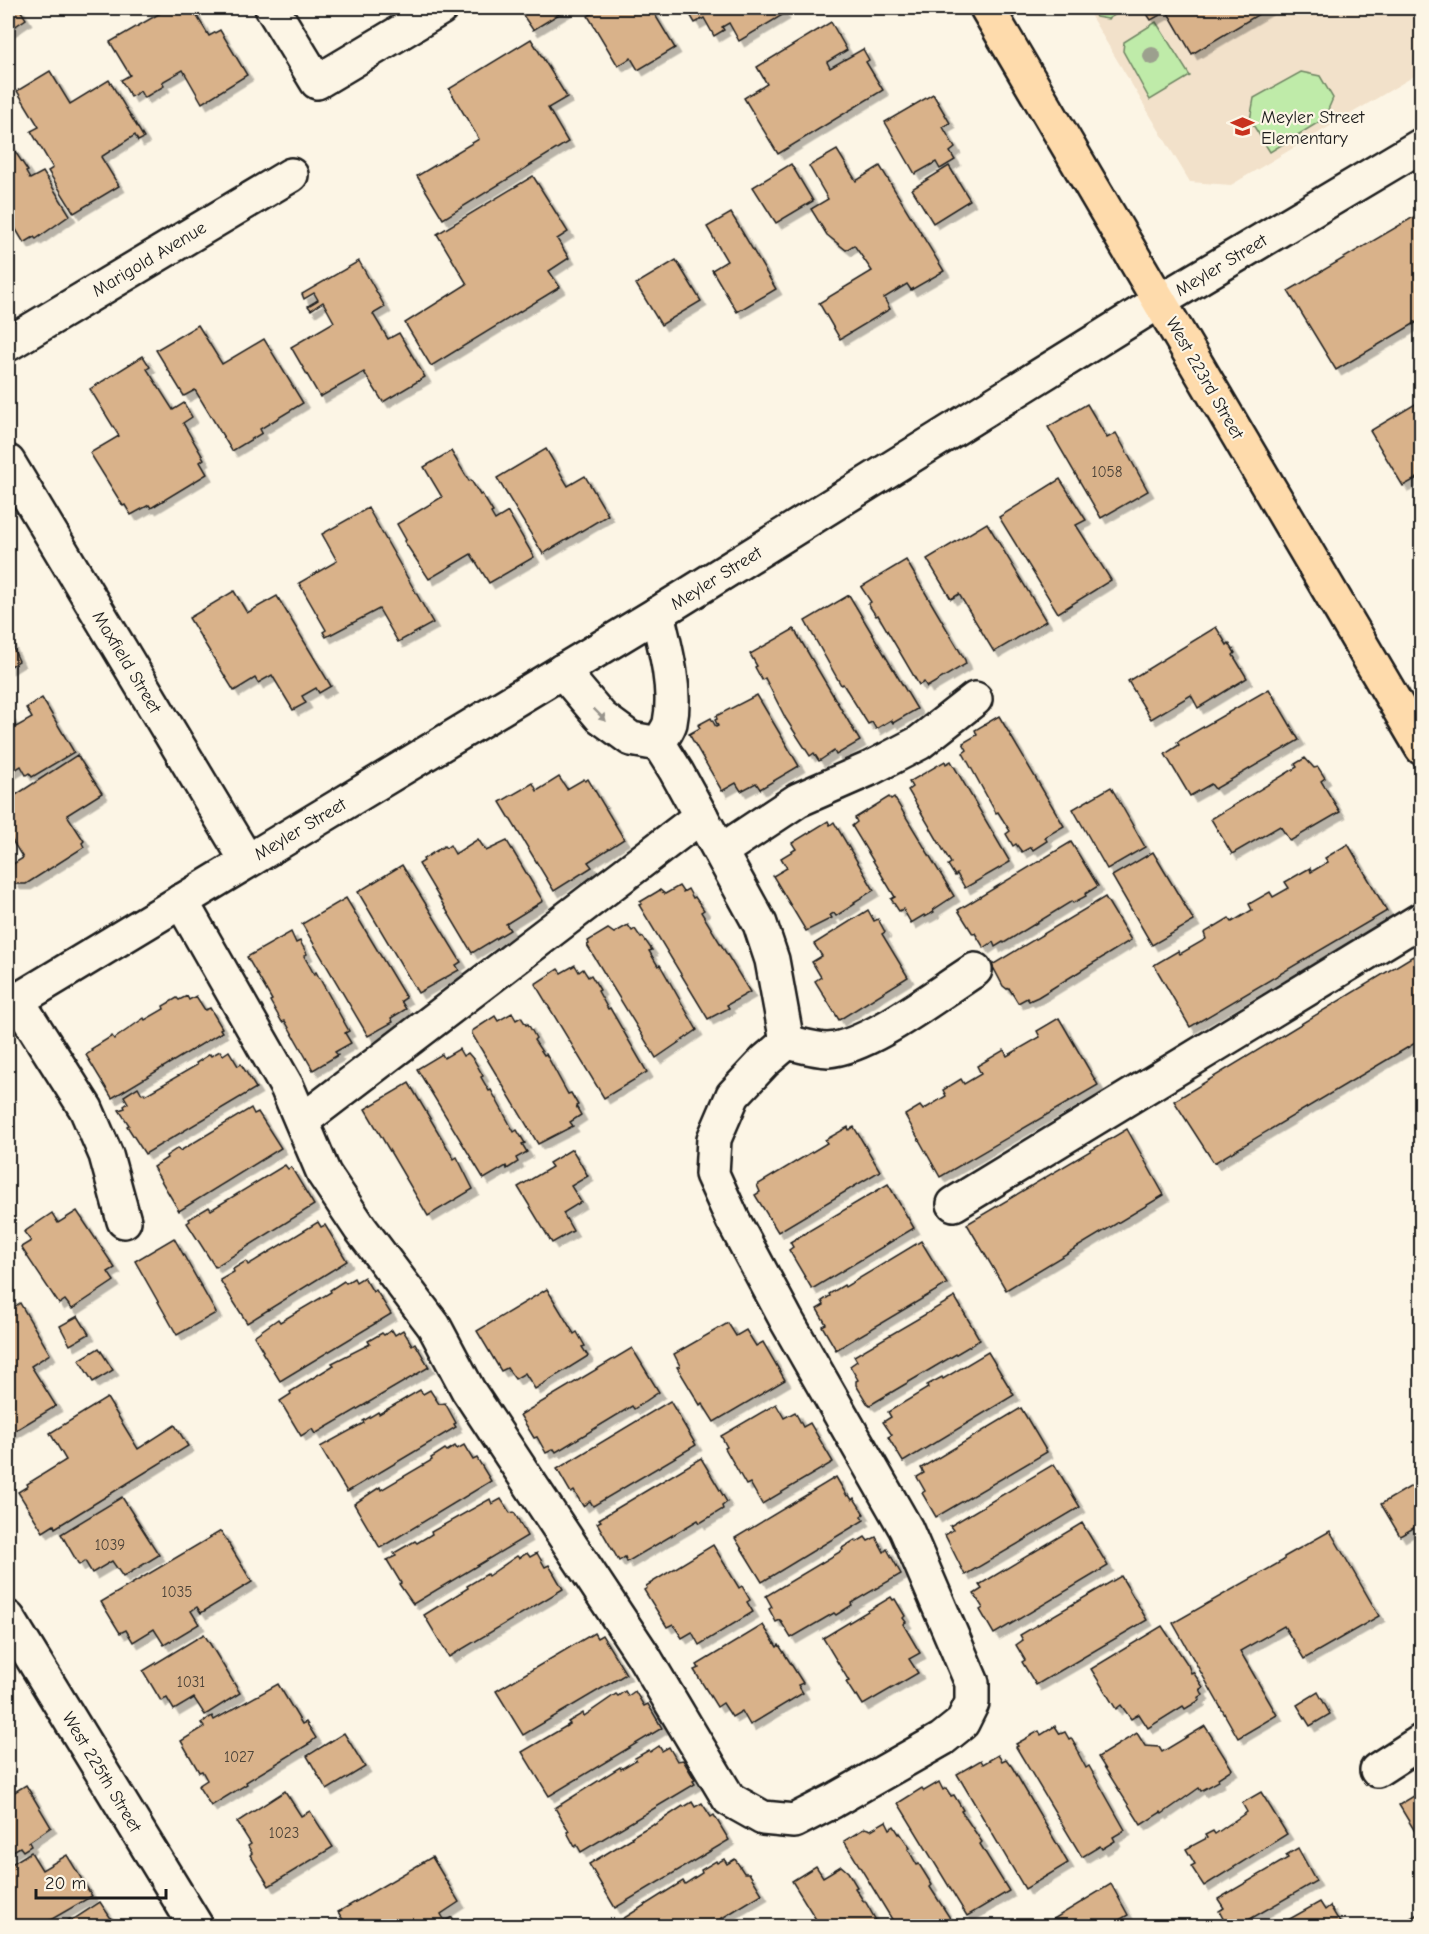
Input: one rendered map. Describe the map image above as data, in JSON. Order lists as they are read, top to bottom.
{
  "streets": {
    "main road": ["West 223rd Street"],
    "street": [
      "Marigold Avenue",
      "Meyler Street",
      "Maxfield Street",
      "West 225th Street"
    ]
  },
  "crossings": [
    ["Meyler Street", "West 223rd Street"],
    ["Meyler Street", "Maxfield Street"]
  ],
  "places": {
    "school or university": ["Meyler Street Elementary"]
  },
  "house_numbers": [
    "1058",
    "1039",
    "1035",
    "1031",
    "1027",
    "1023"
  ],
  "scale_bar": "20 m"
}
